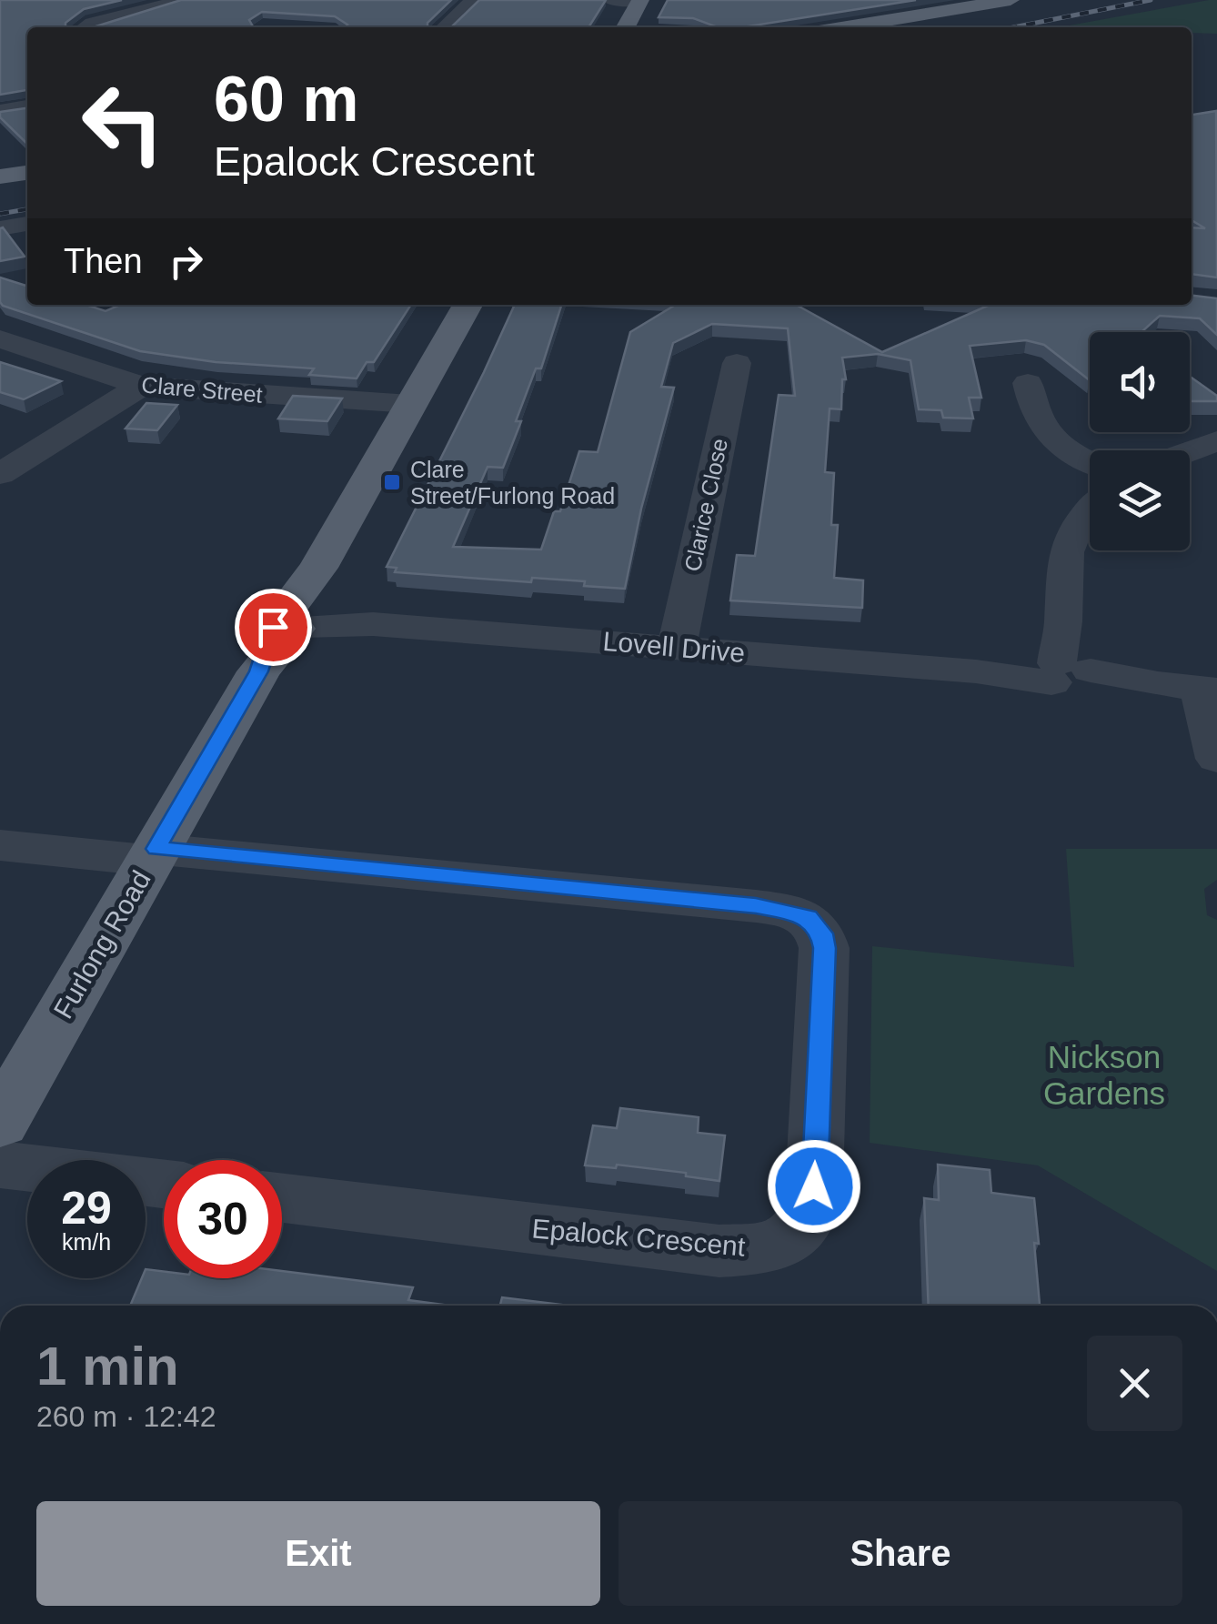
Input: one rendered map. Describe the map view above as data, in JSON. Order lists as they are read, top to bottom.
{
  "streets": {
    "main road": ["Furlong Road"],
    "street": [
      "Clare Street",
      "Clarice Close",
      "Lovell Drive",
      "Epalock Crescent"
    ]
  },
  "crossings": [
    ["Clare Street", "Furlong Road"],
    ["Clarice Close", "Lovell Drive"],
    ["Lovell Drive", "Furlong Road"],
    ["Furlong Road", "Epalock Crescent"]
  ],
  "parks": ["Nickson Gardens"],
  "places": {
    "transit": ["Clare Street/Furlong Road"]
  },
  "page": {
    "turn": ["60 m", "Epalock Crescent"],
    "then": "Then",
    "speed": "29 km/h",
    "limit": "30",
    "heading": ["1 min", "260 m · 12:42"],
    "buttons": ["Exit", "Share"]
  }
}
